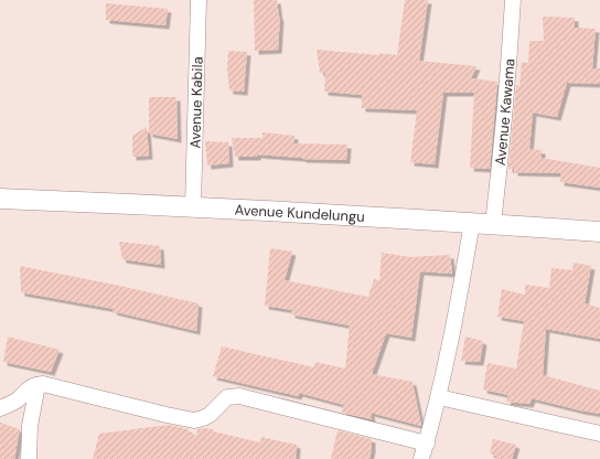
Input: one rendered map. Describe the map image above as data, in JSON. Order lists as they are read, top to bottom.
{
  "streets": {
    "street": ["Avenue Kabila", "Avenue Kawama", "Avenue Kundelungu"]
  },
  "crossings": [
    ["Avenue Kabila", "Avenue Kundelungu"],
    ["Avenue Kawama", "Avenue Kundelungu"]
  ]
}
